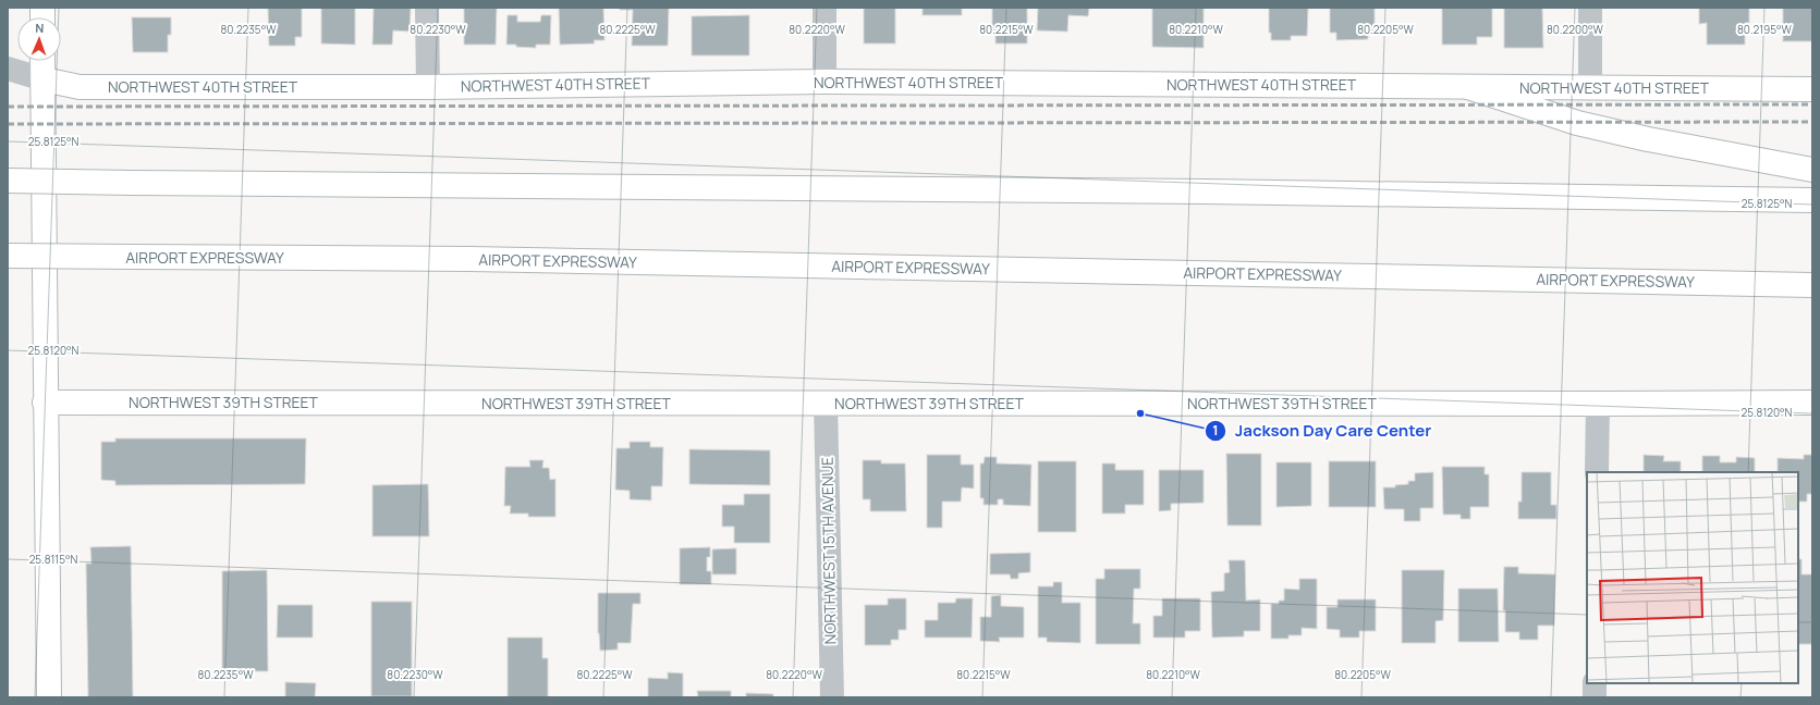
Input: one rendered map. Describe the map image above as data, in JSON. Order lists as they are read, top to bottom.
{
  "streets": {
    "main road": ["NORTHWEST 40TH STREET", "AIRPORT EXPRESSWAY", "NORTHWEST 39TH STREET"],
    "street": ["NORTHWEST 15TH AVENUE"]
  },
  "crossings": [
    ["NORTHWEST 39TH STREET", "NORTHWEST 15TH AVENUE"]
  ],
  "places": ["Jackson Day Care Center"],
  "north": "top",
  "coordinates": [
    "80.2235°W",
    "80.2230°W",
    "80.2225°W",
    "80.2220°W",
    "80.2215°W",
    "80.2210°W",
    "80.2205°W",
    "80.2200°W",
    "80.2195°W",
    "25.8125°N",
    "25.8120°N",
    "25.8115°N"
  ]
}
